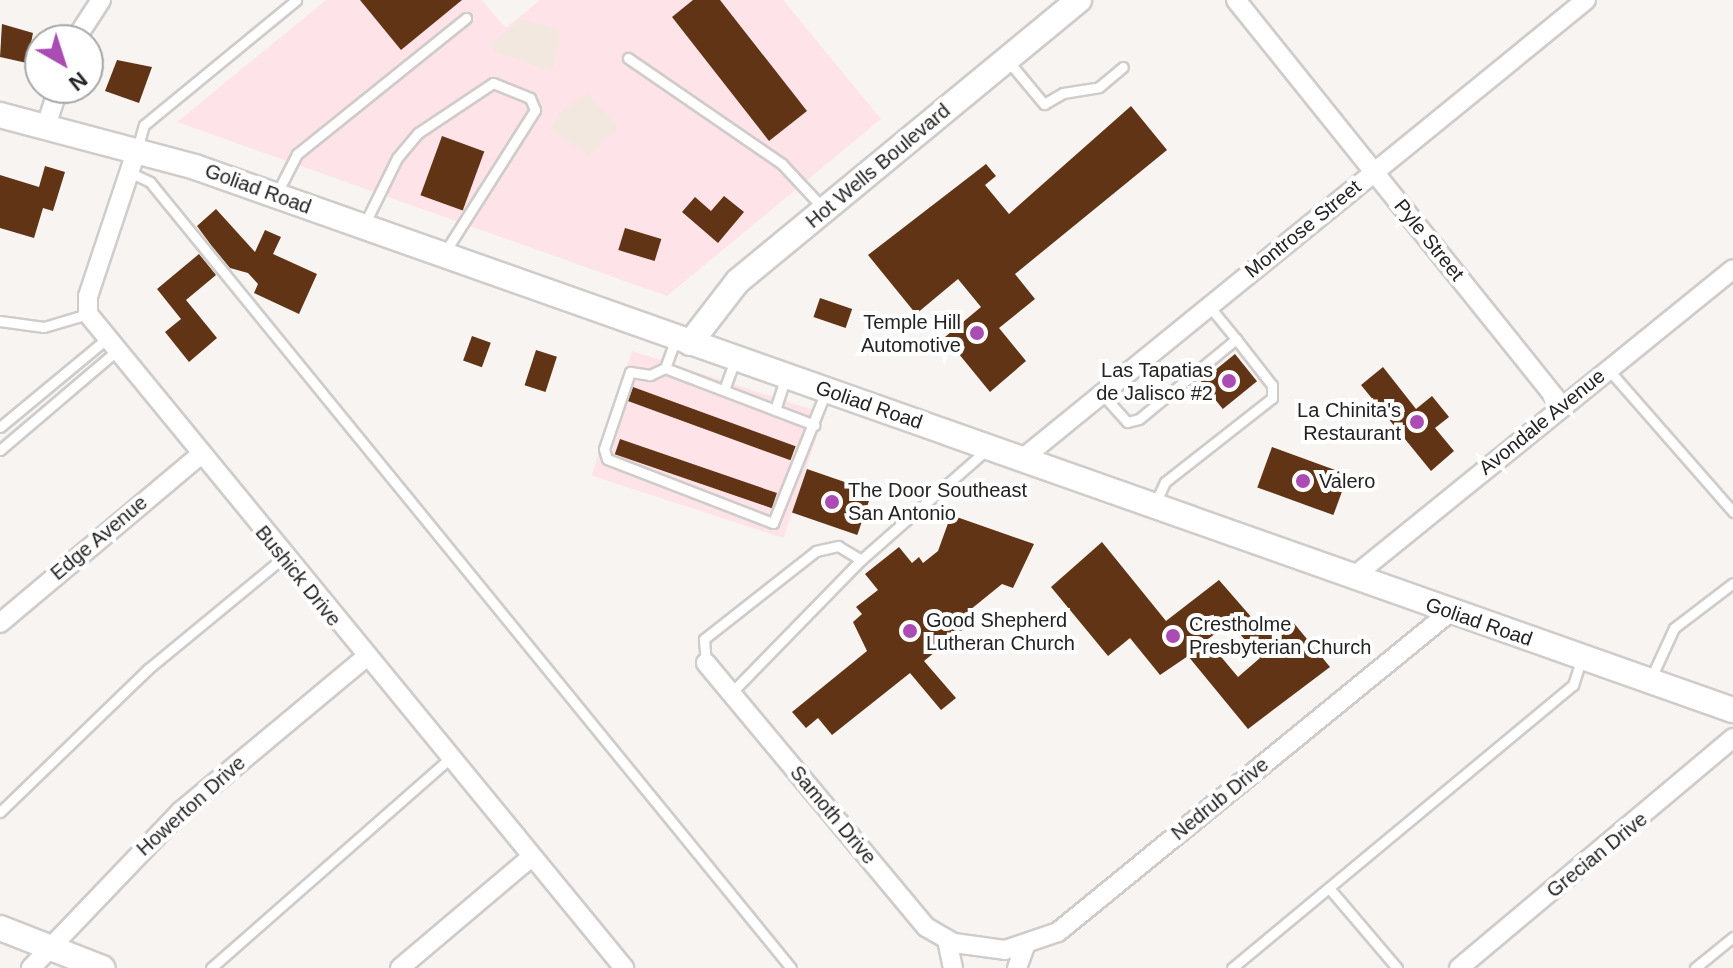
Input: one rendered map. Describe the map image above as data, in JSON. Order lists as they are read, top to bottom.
{
  "streets": {
    "main road": ["Hot Wells Boulevard", "Goliad Road"],
    "street": [
      "Montrose Street",
      "Pyle Street",
      "Avondale Avenue",
      "Edge Avenue",
      "Bushick Drive",
      "Nedrub Drive",
      "Howerton Drive",
      "Samoth Drive",
      "Grecian Drive"
    ]
  },
  "crossings": [
    ["Hot Wells Boulevard", "Goliad Road"],
    ["Goliad Road", "Montrose Street"],
    ["Goliad Road", "Avondale Avenue"],
    ["Goliad Road", "Nedrub Drive"],
    ["Montrose Street", "Pyle Street"],
    ["Pyle Street", "Avondale Avenue"],
    ["Edge Avenue", "Bushick Drive"],
    ["Bushick Drive", "Howerton Drive"],
    ["Nedrub Drive", "Samoth Drive"]
  ],
  "places": [
    "Temple Hill Automotive",
    "Las Tapatias de Jalisco #2",
    "La Chinita's Restaurant",
    "Valero",
    "The Door Southeast San Antonio",
    "Good Shepherd Lutheran Church",
    "Crestholme Presbyterian Church"
  ],
  "north": "bottom right"
}
